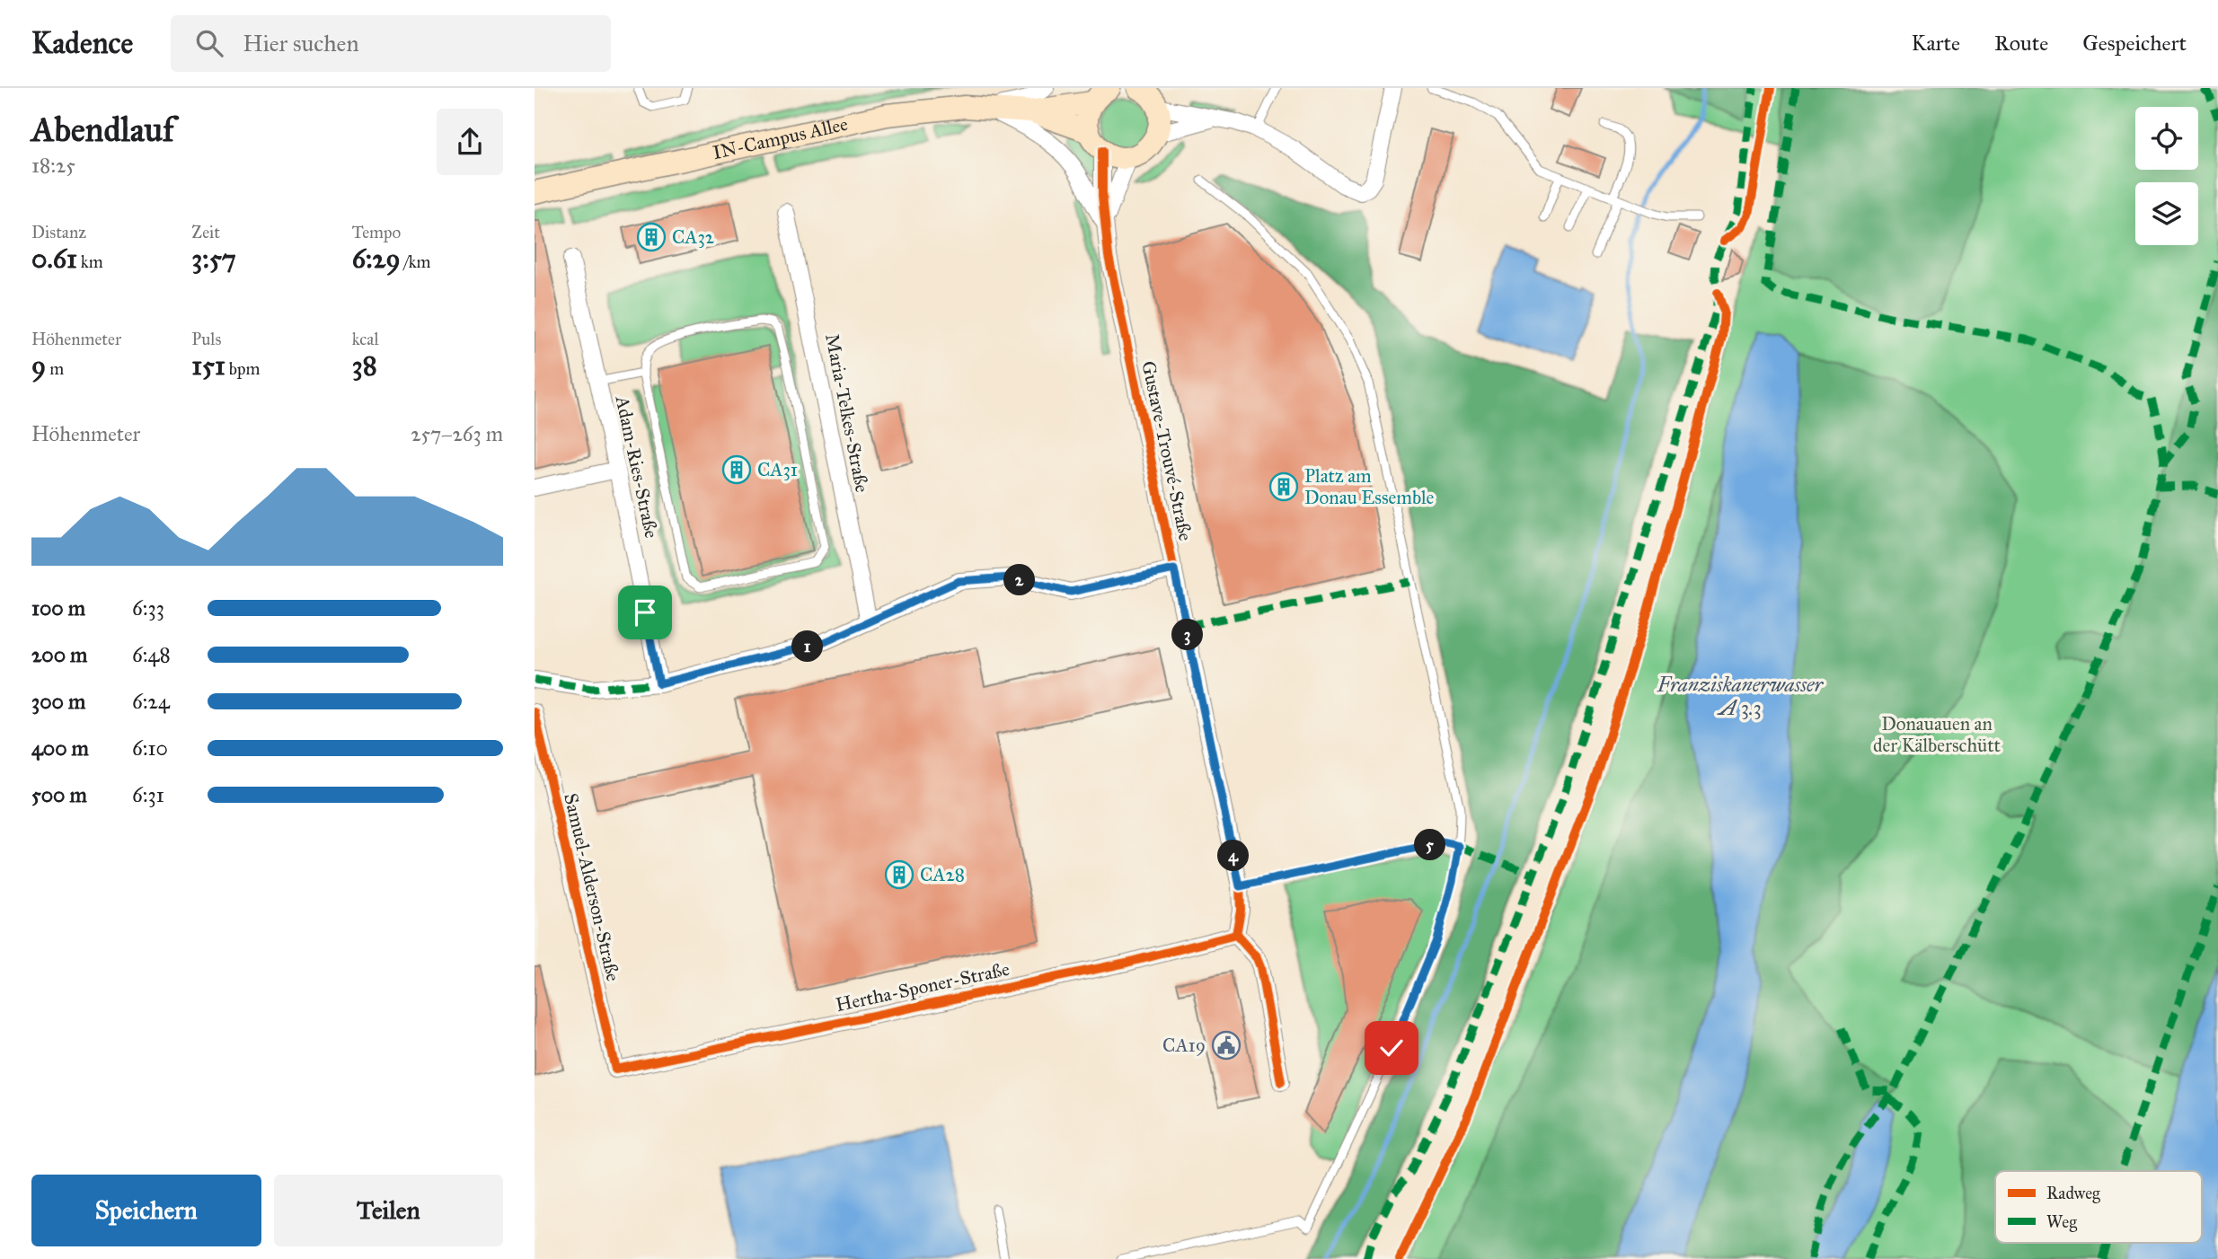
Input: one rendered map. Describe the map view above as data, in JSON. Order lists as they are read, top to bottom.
{
  "streets": {
    "street": [
      "IN-Campus Allee",
      "Maria-Telkes-Straße",
      "Gustave-Trouvé-Straße",
      "Adam-Ries-Straße",
      "Samuel-Alderson-Straße",
      "Hertha-Sponer-Straße"
    ]
  },
  "crossings": [
    ["IN-Campus Allee", "Gustave-Trouvé-Straße"],
    ["Gustave-Trouvé-Straße", "Hertha-Sponer-Straße"],
    ["Samuel-Alderson-Straße", "Hertha-Sponer-Straße"]
  ],
  "water": ["Franziskanerwasser A 3.3"],
  "parks": ["Donauauen an der Kälberschütt"],
  "places": {
    "building": [
      "CA32",
      "CA31",
      "Platz am Donau Essemble",
      "CA28"
    ],
    "public building": ["CA19"]
  },
  "legend": ["Radweg", "Weg"],
  "page": {
    "header": "Kadence",
    "search": "Hier suchen",
    "nav": ["Karte", "Route", "Gespeichert"],
    "heading": ["Abendlauf", "18:25"],
    "stats": [
      ["Distanz", "0.61 km"],
      ["Zeit", "3:57"],
      ["Tempo", "6:29 /km"],
      ["Höhenmeter", "9 m"],
      ["Puls", "151 bpm"],
      ["kcal", "38"]
    ],
    "chart": ["Höhenmeter", "257–263 m"],
    "pins": [
      "2",
      "3",
      "1",
      "5",
      "4"
    ],
    "list": [
      {
        "name": "100 m",
        "note": "6:33"
      },
      {
        "name": "200 m",
        "note": "6:48"
      },
      {
        "name": "300 m",
        "note": "6:24"
      },
      {
        "name": "400 m",
        "note": "6:10"
      },
      {
        "name": "500 m",
        "note": "6:31"
      }
    ],
    "buttons": ["Speichern", "Teilen"]
  }
}
